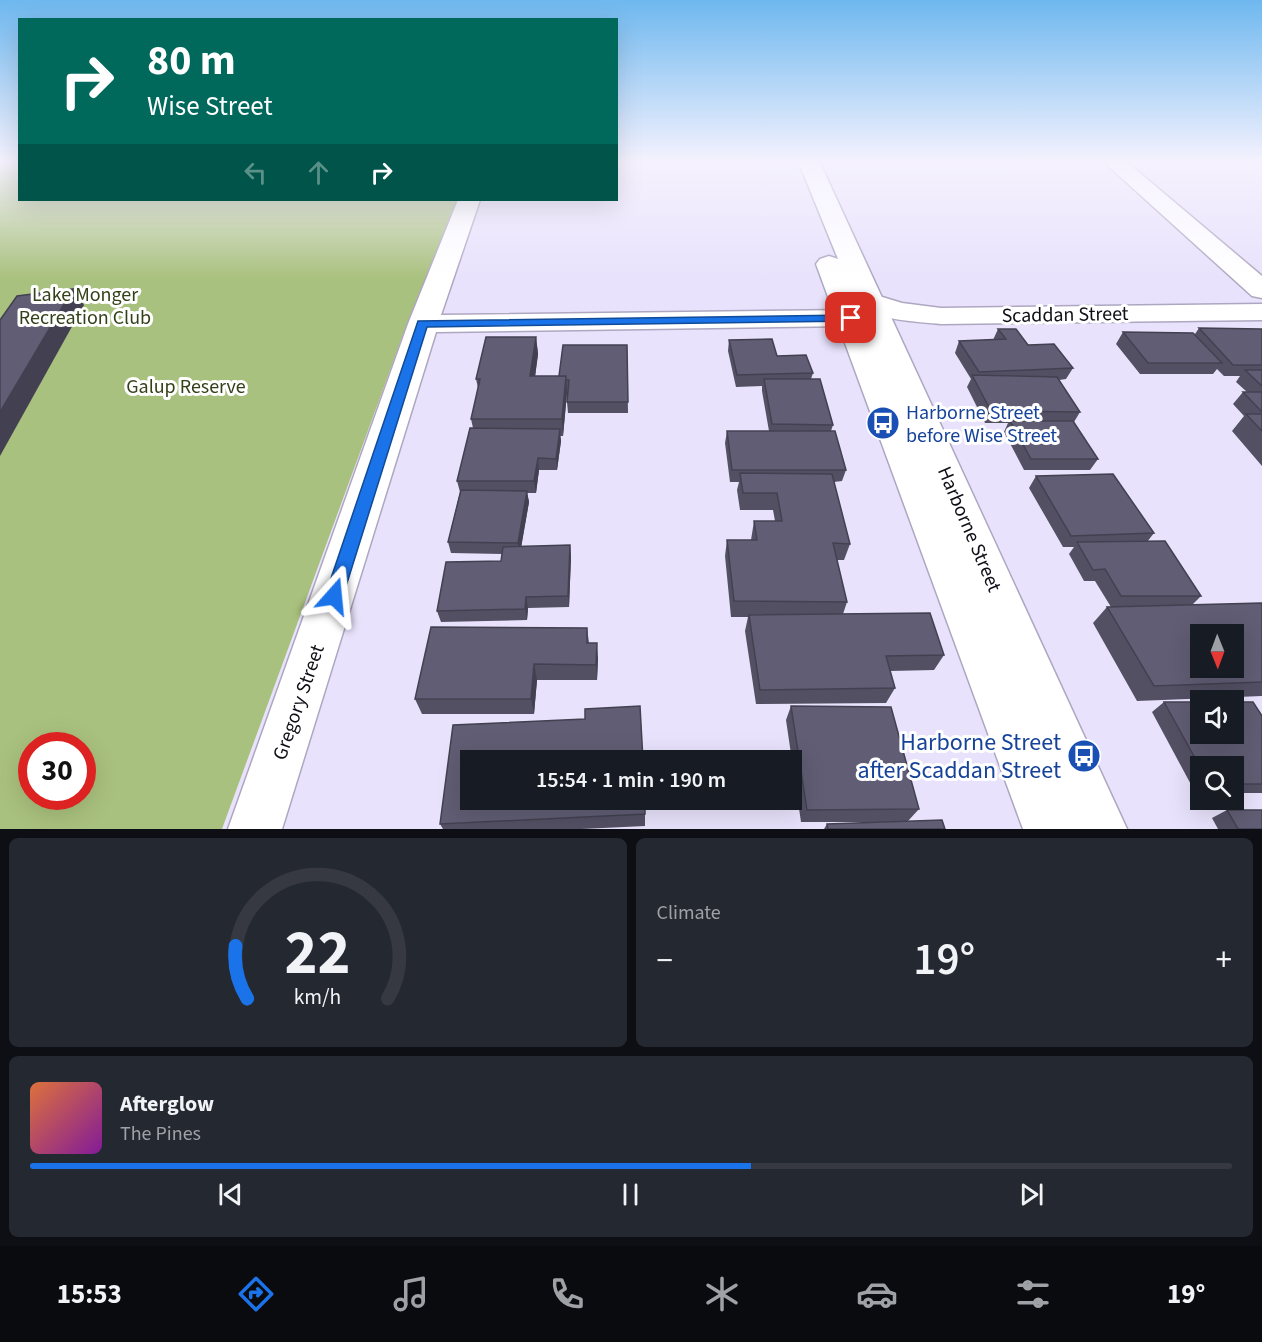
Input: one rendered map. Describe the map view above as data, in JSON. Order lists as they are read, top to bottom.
{
  "streets": {
    "street": ["Scaddan Street", "Harborne Street", "Gregory Street"]
  },
  "crossings": [
    ["Scaddan Street", "Harborne Street"]
  ],
  "parks": ["Lake Monger Recreation Club", "Galup Reserve"],
  "places": {
    "bus stop": ["Harborne Street before Wise Street", "Harborne Street after Scaddan Street"]
  },
  "north": "bottom",
  "page": {
    "turn": ["80 m", "Wise Street"],
    "limit": "30",
    "trip": "15:54 · 1 min · 190 m",
    "tile": "Climate",
    "heat": ["−", "19°", "+"],
    "song": ["Afterglow", "The Pines"],
    "tabs": ["15:53", "19°"],
    "gauge": ["22", "km/h"]
  }
}
